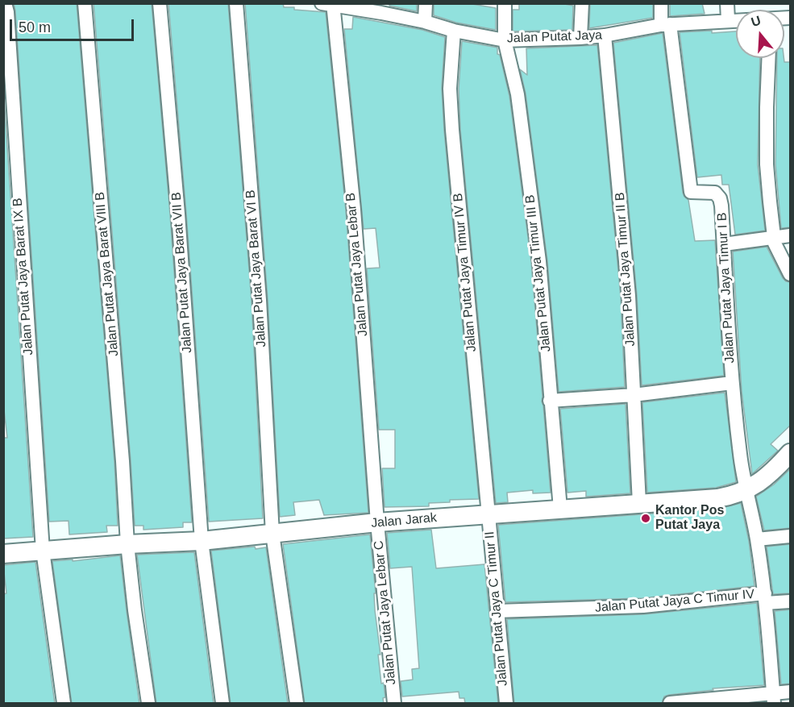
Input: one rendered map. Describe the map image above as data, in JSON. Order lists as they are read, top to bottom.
{
  "streets": {
    "street": [
      "Jalan Putat Jaya",
      "Jalan Putat Jaya Lebar B",
      "Jalan Putat Jaya Barat VI B",
      "Jalan Putat Jaya Timur II B",
      "Jalan Putat Jaya Barat VII B",
      "Jalan Putat Jaya Timur IV B",
      "Jalan Putat Jaya Timur III B",
      "Jalan Putat Jaya Barat VIII B",
      "Jalan Putat Jaya Barat IX B",
      "Jalan Putat Jaya Timur I B",
      "Jalan Jarak",
      "Jalan Putat Jaya C Timur IV",
      "Jalan Putat Jaya C Timur II",
      "Jalan Putat Jaya Lebar C"
    ]
  },
  "crossings": [
    ["Jalan Putat Jaya", "Jalan Putat Jaya Lebar B"],
    ["Jalan Putat Jaya", "Jalan Putat Jaya Timur II B"],
    ["Jalan Putat Jaya", "Jalan Putat Jaya Timur IV B"],
    ["Jalan Putat Jaya", "Jalan Putat Jaya Timur III B"],
    ["Jalan Putat Jaya", "Jalan Putat Jaya Timur I B"],
    ["Jalan Putat Jaya Lebar B", "Jalan Jarak"],
    ["Jalan Putat Jaya Lebar B", "Jalan Putat Jaya Lebar C"],
    ["Jalan Putat Jaya Barat VI B", "Jalan Jarak"],
    ["Jalan Putat Jaya Timur II B", "Jalan Jarak"],
    ["Jalan Putat Jaya Barat VII B", "Jalan Jarak"],
    ["Jalan Putat Jaya Timur IV B", "Jalan Jarak"],
    ["Jalan Putat Jaya Timur IV B", "Jalan Putat Jaya C Timur II"],
    ["Jalan Putat Jaya Timur III B", "Jalan Jarak"],
    ["Jalan Putat Jaya Barat VIII B", "Jalan Jarak"],
    ["Jalan Putat Jaya Barat IX B", "Jalan Jarak"],
    ["Jalan Putat Jaya Timur I B", "Jalan Jarak"],
    ["Jalan Putat Jaya Timur I B", "Jalan Putat Jaya C Timur IV"],
    ["Jalan Jarak", "Jalan Putat Jaya C Timur II"],
    ["Jalan Jarak", "Jalan Putat Jaya Lebar C"],
    ["Jalan Putat Jaya C Timur IV", "Jalan Putat Jaya C Timur II"]
  ],
  "places": ["Kantor Pos Putat Jaya"],
  "scale_bar": "50 m",
  "north": "top"
}
